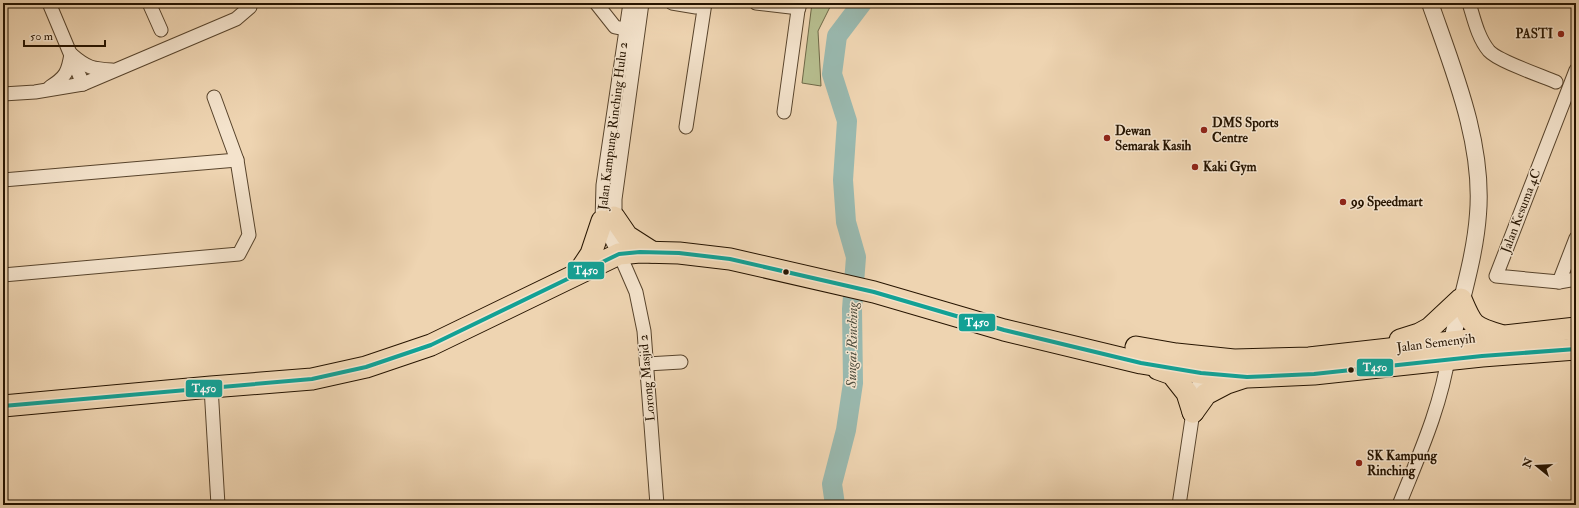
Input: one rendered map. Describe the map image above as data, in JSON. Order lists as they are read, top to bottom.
{
  "streets": {
    "main road": ["Jalan Semenyih"],
    "street": ["Jalan Kampung Rinching Hulu 2", "Jalan Kesuma 4C", "Lorong Masjid 2"]
  },
  "crossings": [
    ["Jalan Kampung Rinching Hulu 2", "Jalan Semenyih"],
    ["Jalan Kampung Rinching Hulu 2", "Lorong Masjid 2"],
    ["Jalan Semenyih", "Lorong Masjid 2"]
  ],
  "water": ["Sungai Rinching"],
  "places": [
    "PASTI",
    "DMS Sports Centre",
    "Dewan Semarak Kasih",
    "Kaki Gym",
    "99 Speedmart",
    "SK Kampung Rinching"
  ],
  "lines": ["transit line T450"],
  "scale_bar": "50 m",
  "north": "left"
}
